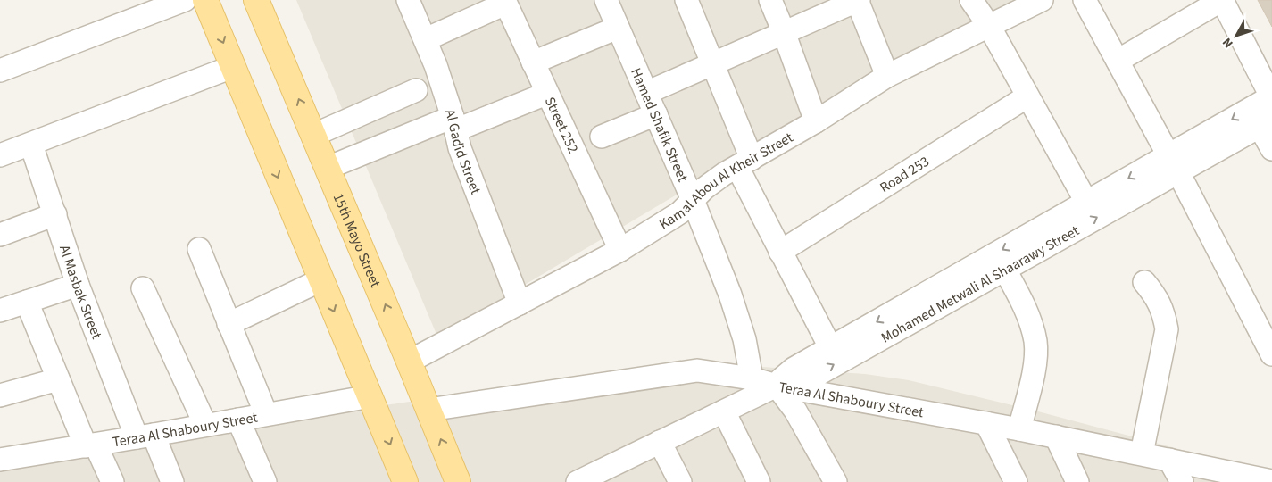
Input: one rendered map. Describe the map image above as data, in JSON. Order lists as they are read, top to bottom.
{
  "streets": {
    "main road": ["15th Mayo Street"],
    "street": [
      "Street 252",
      "Hamed Shafik Street",
      "Al Gadid Street",
      "Road 253",
      "Kamal Abou Al Kheir Street",
      "Mohamed Metwali Al Shaarawy Street",
      "Al Masbak Street",
      "Teraa Al Shaboury Street"
    ]
  },
  "crossings": [
    ["Street 252", "Kamal Abou Al Kheir Street"],
    ["Hamed Shafik Street", "Kamal Abou Al Kheir Street"],
    ["Hamed Shafik Street", "Teraa Al Shaboury Street"],
    ["Al Gadid Street", "Kamal Abou Al Kheir Street"],
    ["Kamal Abou Al Kheir Street", "15th Mayo Street"],
    ["15th Mayo Street", "Teraa Al Shaboury Street"],
    ["Mohamed Metwali Al Shaarawy Street", "Teraa Al Shaboury Street"],
    ["Al Masbak Street", "Teraa Al Shaboury Street"]
  ],
  "north": "bottom left"
}
